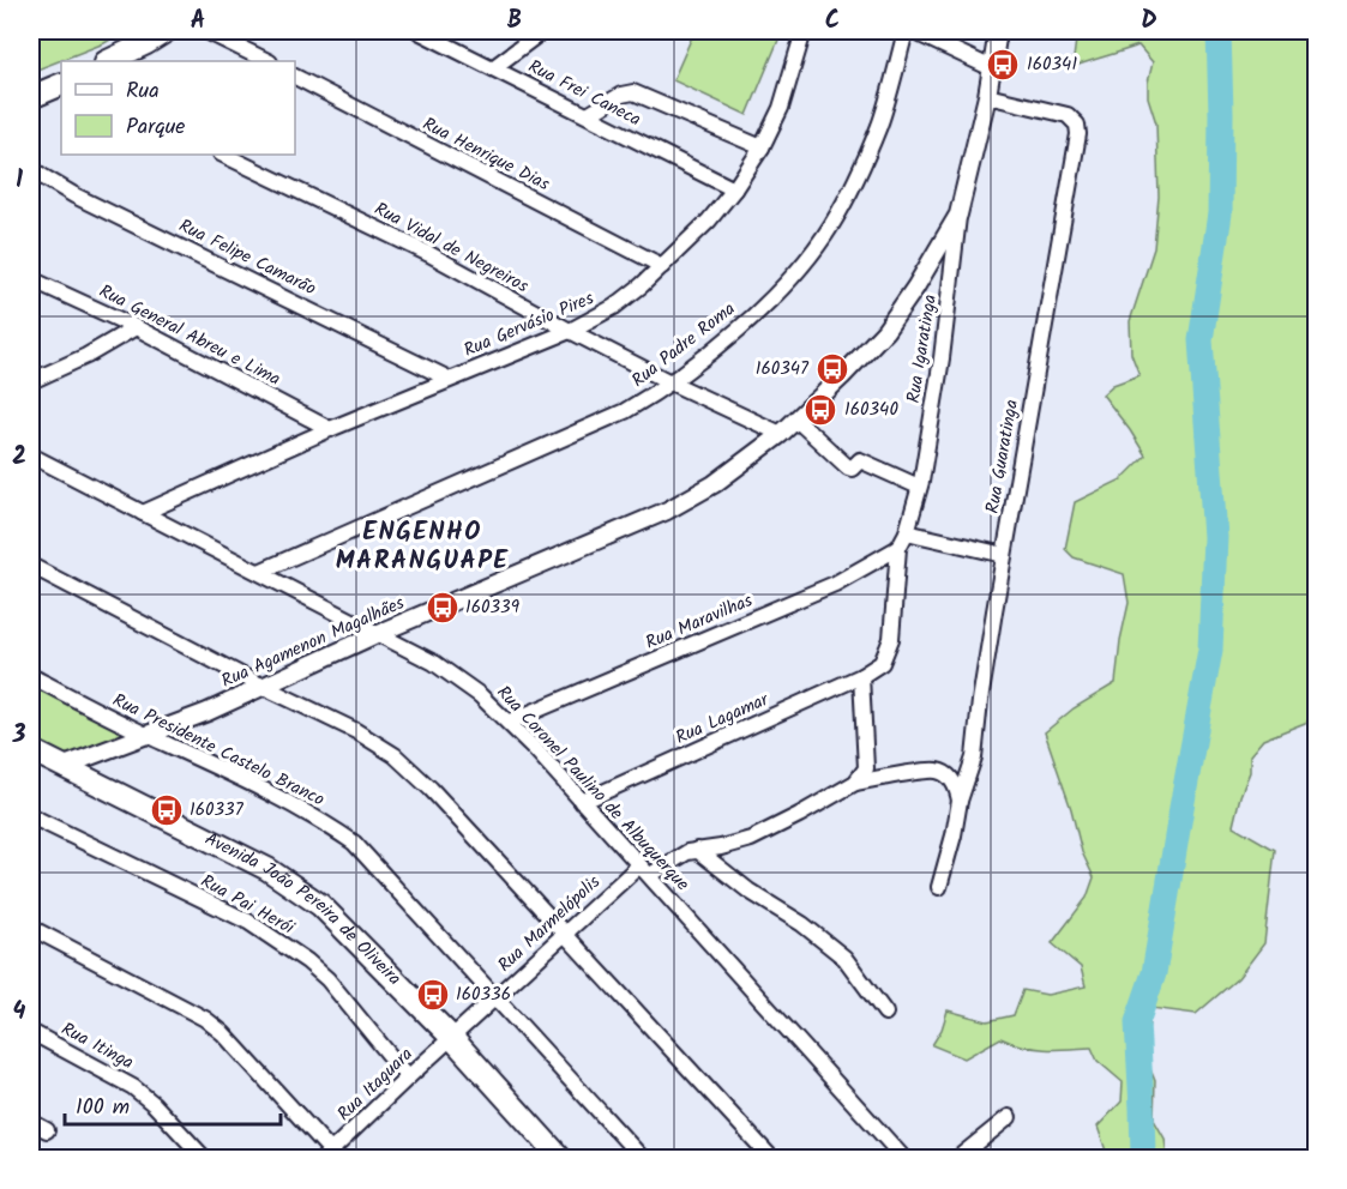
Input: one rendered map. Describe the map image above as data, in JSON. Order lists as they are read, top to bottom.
{
  "streets": {
    "main road": ["Avenida João Pereira de Oliveira"],
    "street": [
      "Rua Frei Caneca",
      "Rua Henrique Dias",
      "Rua Vidal de Negreiros",
      "Rua Felipe Camarão",
      "Rua Gervásio Pires",
      "Rua General Abreu e Lima",
      "Rua Padre Roma",
      "Rua Igaratinga",
      "Rua Guaratinga",
      "Rua Maravilhas",
      "Rua Agamenon Magalhães",
      "Rua Lagamar",
      "Rua Presidente Castelo Branco",
      "Rua Coronel Paulino de Albuquerque",
      "Rua Pai Herói",
      "Rua Marmelópolis",
      "Rua Itinga",
      "Rua Itaguara"
    ]
  },
  "crossings": [
    ["Rua Frei Caneca", "Rua Gervásio Pires"],
    ["Rua Henrique Dias", "Rua Gervásio Pires"],
    ["Rua Vidal de Negreiros", "Rua Gervásio Pires"],
    ["Rua Vidal de Negreiros", "Rua Padre Roma"],
    ["Rua Vidal de Negreiros", "Rua Agamenon Magalhães"],
    ["Rua Felipe Camarão", "Rua Gervásio Pires"],
    ["Rua Gervásio Pires", "Rua General Abreu e Lima"],
    ["Rua Gervásio Pires", "Rua Coronel Paulino de Albuquerque"],
    ["Rua Padre Roma", "Rua Coronel Paulino de Albuquerque"],
    ["Rua Igaratinga", "Rua Guaratinga"],
    ["Rua Igaratinga", "Rua Maravilhas"],
    ["Rua Igaratinga", "Rua Agamenon Magalhães"],
    ["Rua Igaratinga", "Rua Lagamar"],
    ["Rua Maravilhas", "Rua Coronel Paulino de Albuquerque"],
    ["Rua Agamenon Magalhães", "Rua Presidente Castelo Branco"],
    ["Rua Agamenon Magalhães", "Rua Coronel Paulino de Albuquerque"],
    ["Rua Agamenon Magalhães", "Avenida João Pereira de Oliveira"],
    ["Rua Lagamar", "Rua Coronel Paulino de Albuquerque"],
    ["Rua Presidente Castelo Branco", "Rua Marmelópolis"],
    ["Rua Coronel Paulino de Albuquerque", "Rua Marmelópolis"],
    ["Rua Pai Herói", "Rua Itaguara"],
    ["Avenida João Pereira de Oliveira", "Rua Marmelópolis"],
    ["Avenida João Pereira de Oliveira", "Rua Itaguara"],
    ["Rua Marmelópolis", "Rua Itaguara"]
  ],
  "districts": ["ENGENHO MARANGUAPE"],
  "places": {
    "bus stop": [
      "160341",
      "160347",
      "160340",
      "160339",
      "160337",
      "160336"
    ]
  },
  "legend": ["Rua", "Parque"],
  "scale_bar": "100 m",
  "grid": {
    "columns": [
      "A",
      "B",
      "C",
      "D"
    ],
    "rows": [
      "1",
      "2",
      "3",
      "4"
    ]
  }
}
